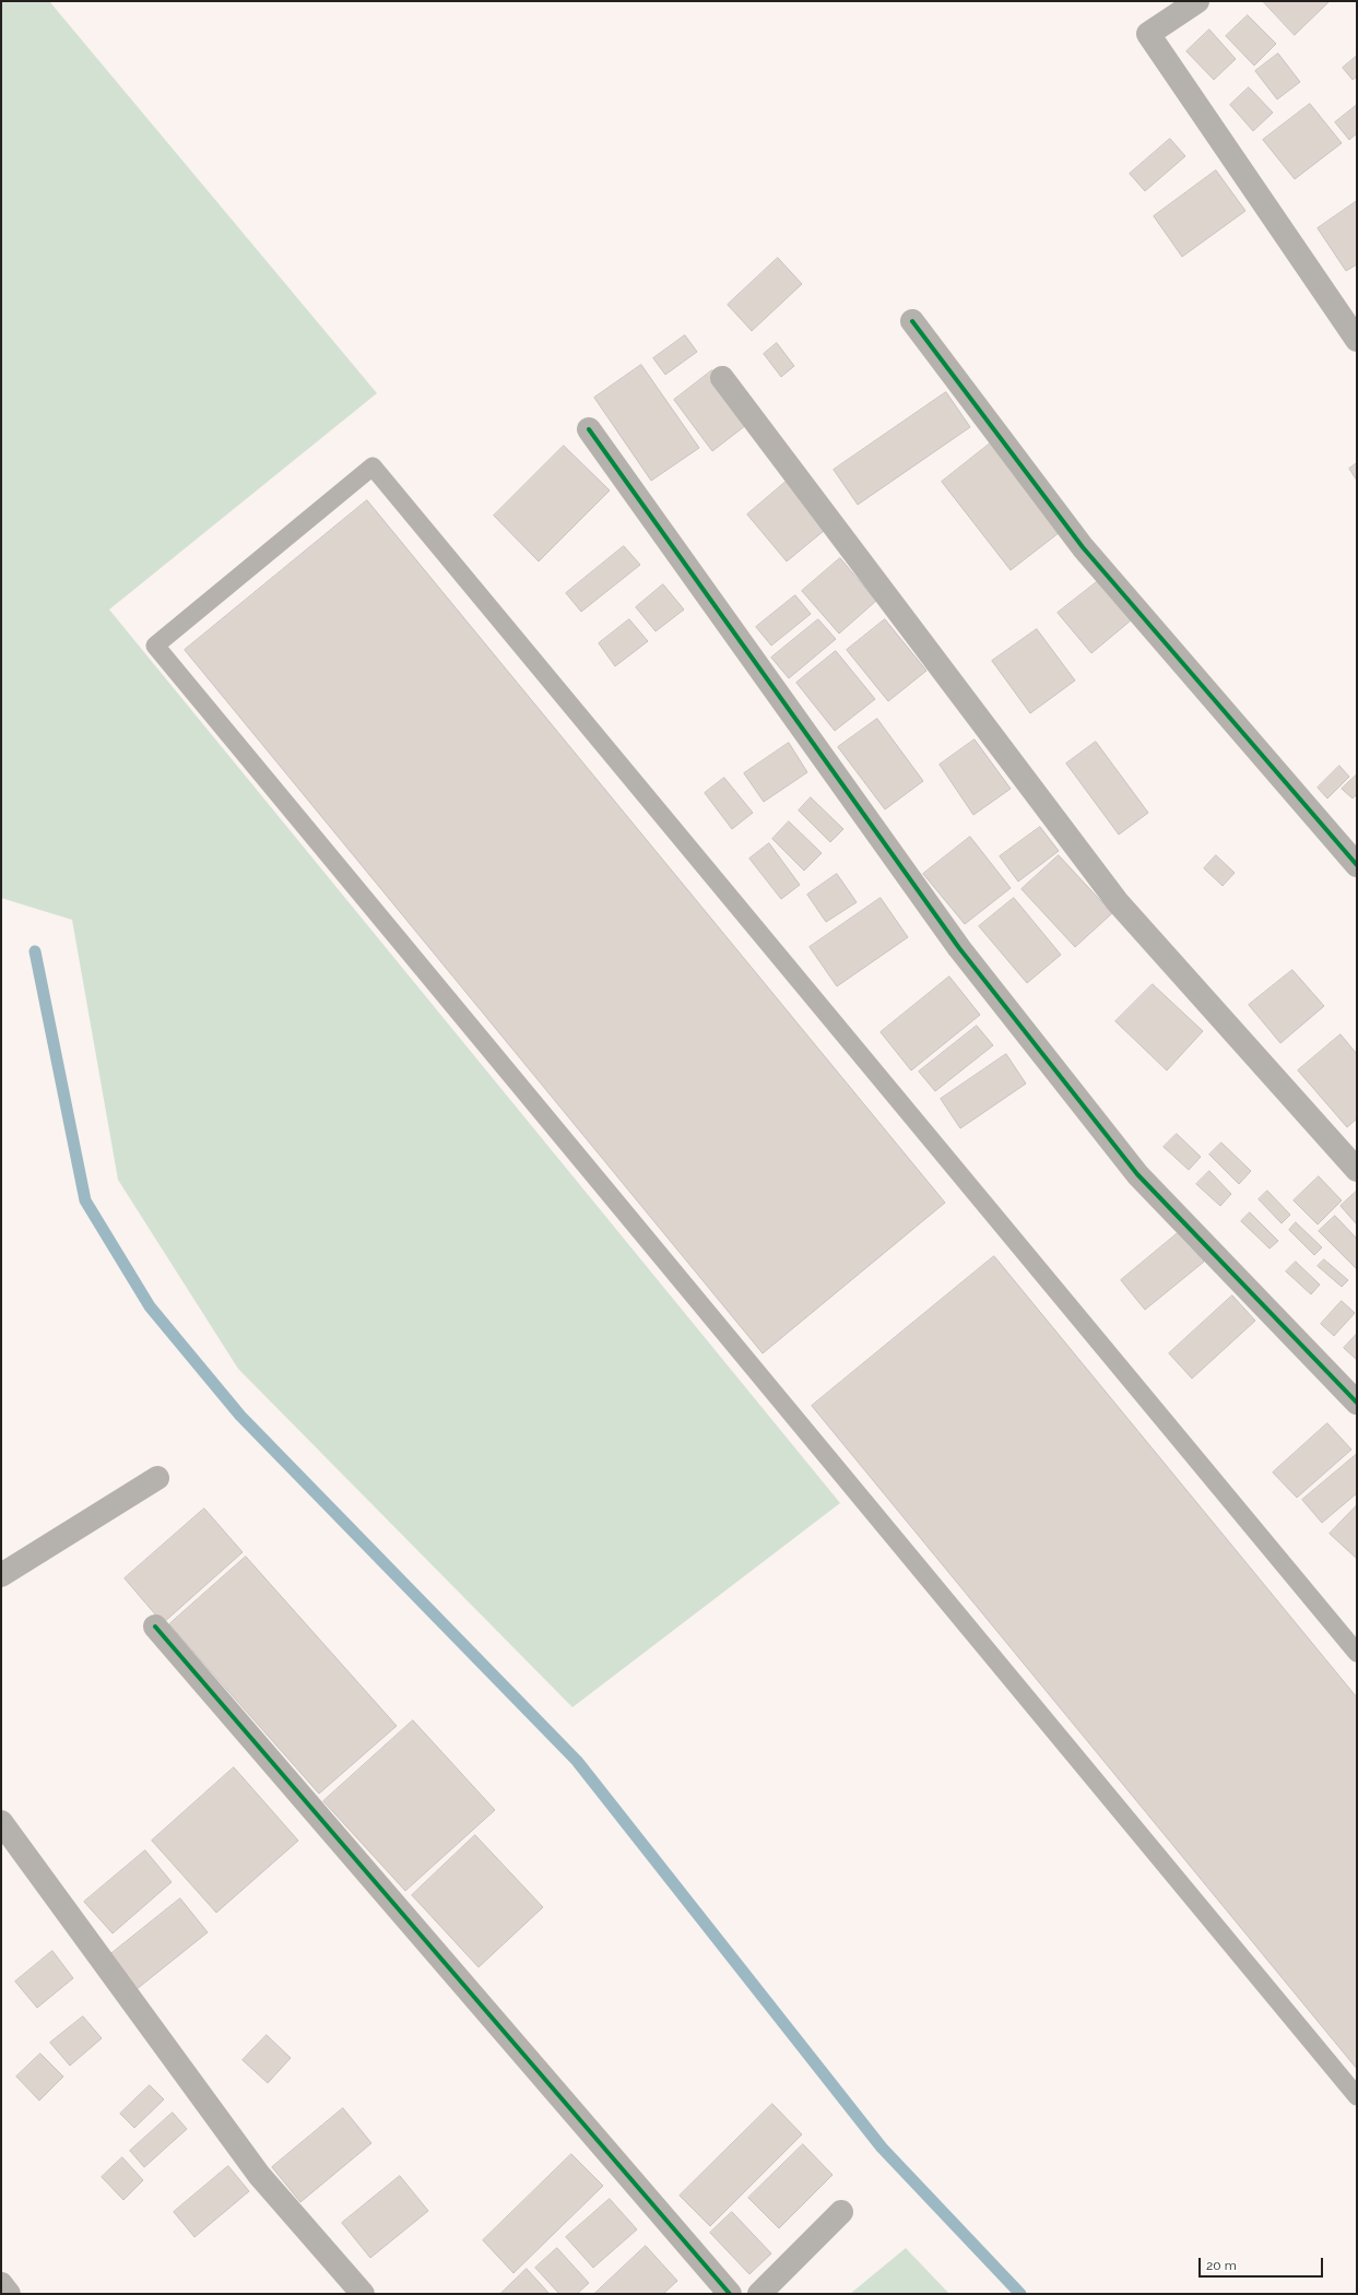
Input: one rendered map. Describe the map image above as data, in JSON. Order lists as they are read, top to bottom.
{
  "scale_bar": "20 m"
}
